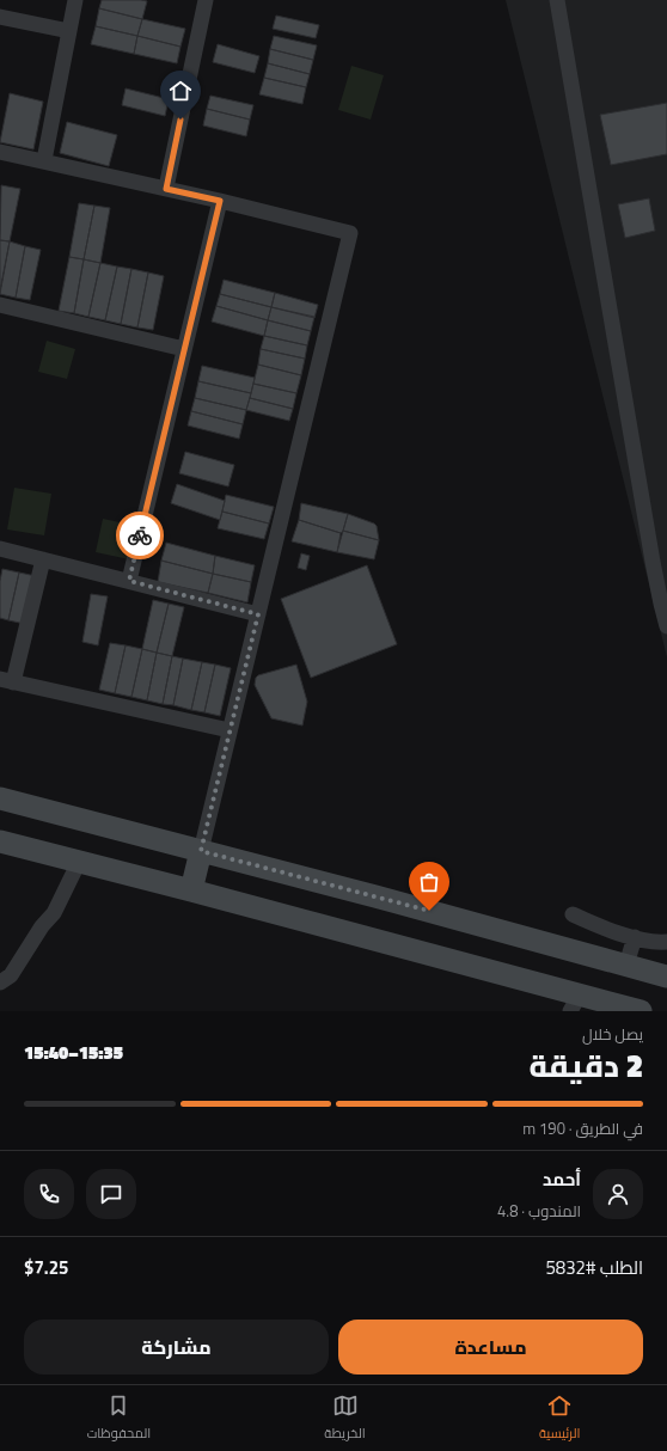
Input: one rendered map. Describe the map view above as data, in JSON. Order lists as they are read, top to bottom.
{
  "page": {
    "heading": ["2 دقيقة", "يصل خلال", "15:35–15:40"],
    "panel": [
      "أحمد",
      "المندوب · 4.8",
      "الطلب #5832",
      "$7.25"
    ],
    "bar": "في الطريق · 190 m",
    "buttons": ["مساعدة", "مشاركة"],
    "tabs": ["الرئيسية", "الخريطة", "المحفوظات"]
  }
}
